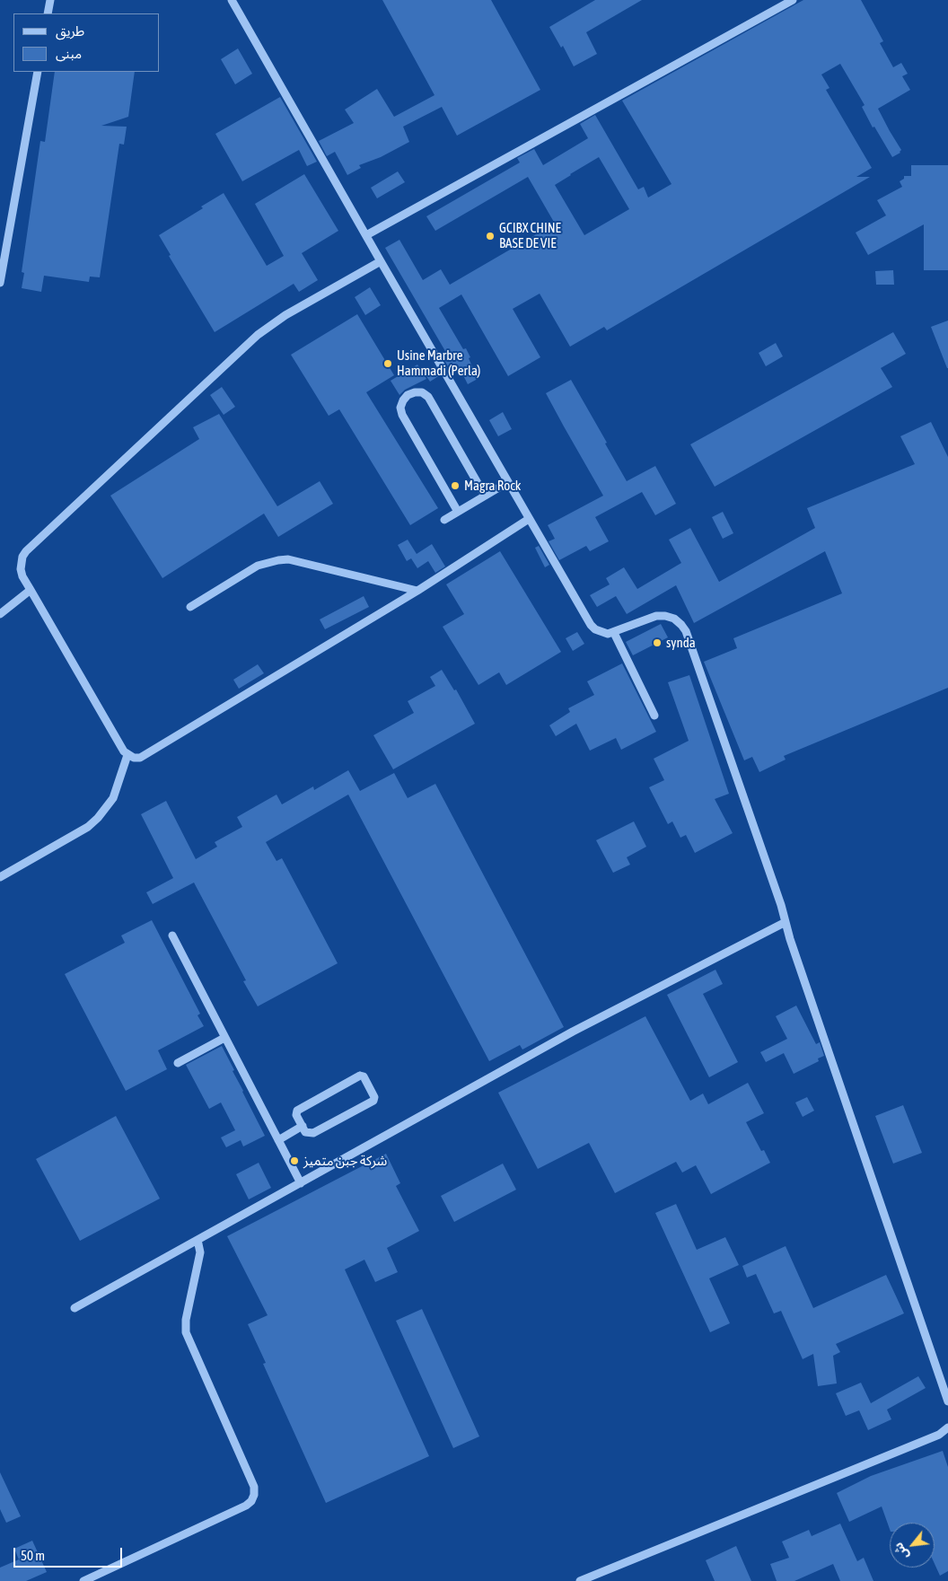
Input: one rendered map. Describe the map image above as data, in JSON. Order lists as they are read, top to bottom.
{
  "places": [
    "GCIBX CHINE BASE DE VIE",
    "Usine Marbre Hammadi (Perla)",
    "Magra Rock",
    "synda",
    "شركة جبن متميز"
  ],
  "legend": ["طريق", "مبنى"],
  "scale_bar": "50 m",
  "north": "bottom left"
}
